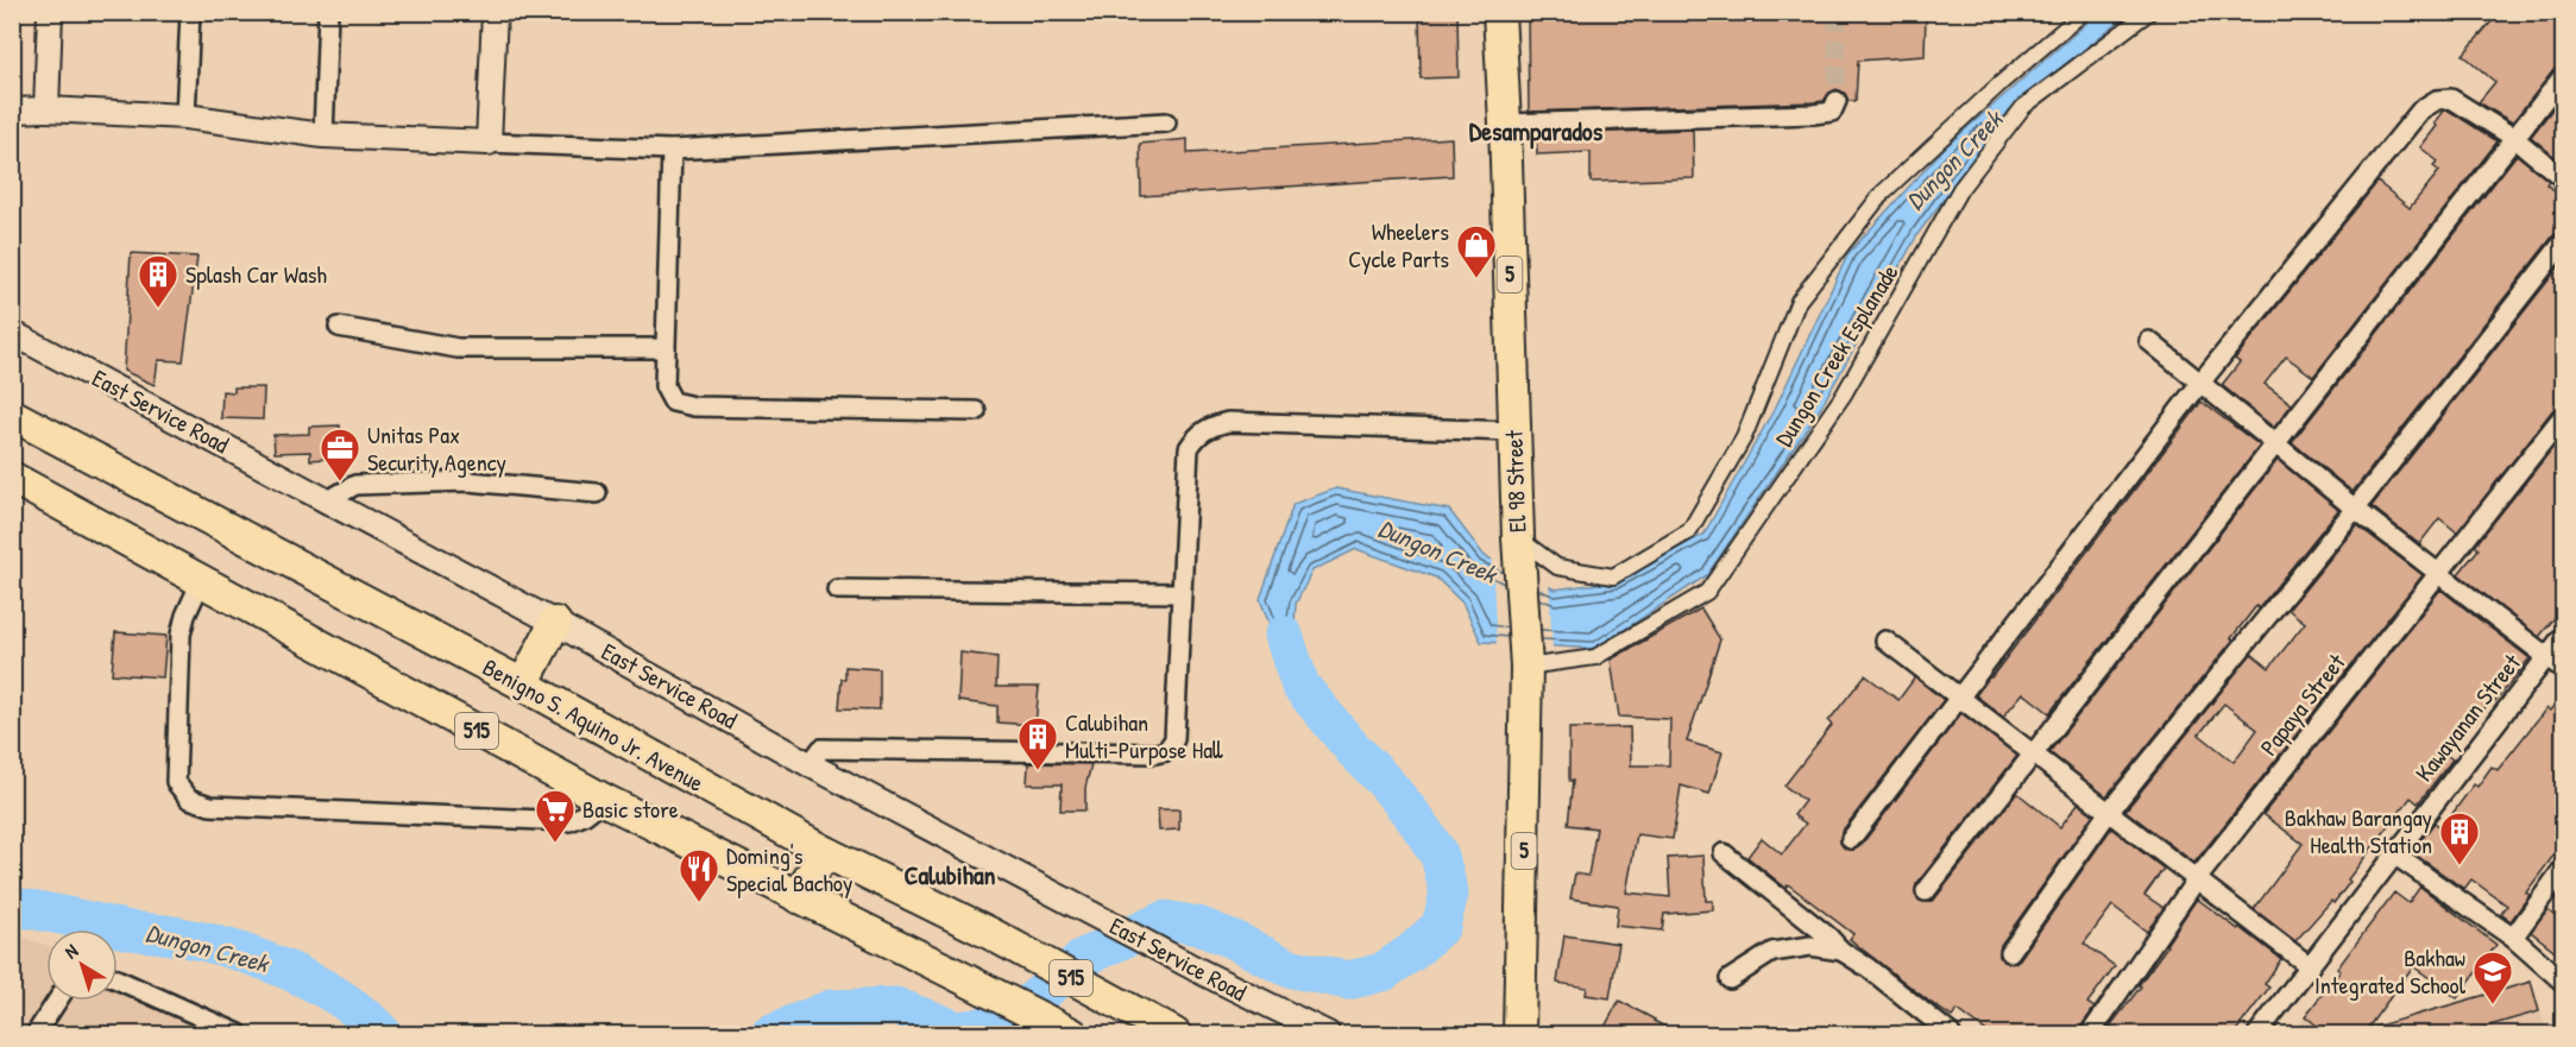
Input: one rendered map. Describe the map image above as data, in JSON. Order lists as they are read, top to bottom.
{
  "streets": {
    "main road": [
      "5",
      "El 98 Street",
      "Benigno S. Aquino Jr. Avenue",
      "515"
    ],
    "street": [
      "Dungon Creek Esplanade",
      "East Service Road",
      "Papaya Street",
      "Kawayanan Street"
    ]
  },
  "crossings": [
    ["Dungon Creek Esplanade", "El 98 Street"]
  ],
  "districts": ["Desamparados", "Calubihan"],
  "water": ["Dungon Creek"],
  "places": {
    "shop": ["Wheelers Cycle Parts"],
    "building": ["Splash Car Wash", "Calubihan Multi-Purpose Hall", "Bakhaw Barangay Health Station"],
    "office": ["Unitas Pax Security Agency"],
    "supermarket": ["Basic store"],
    "restaurant": ["Doming's Special Bachoy"],
    "school or university": ["Bakhaw Integrated School"]
  },
  "north": "top left"
}
